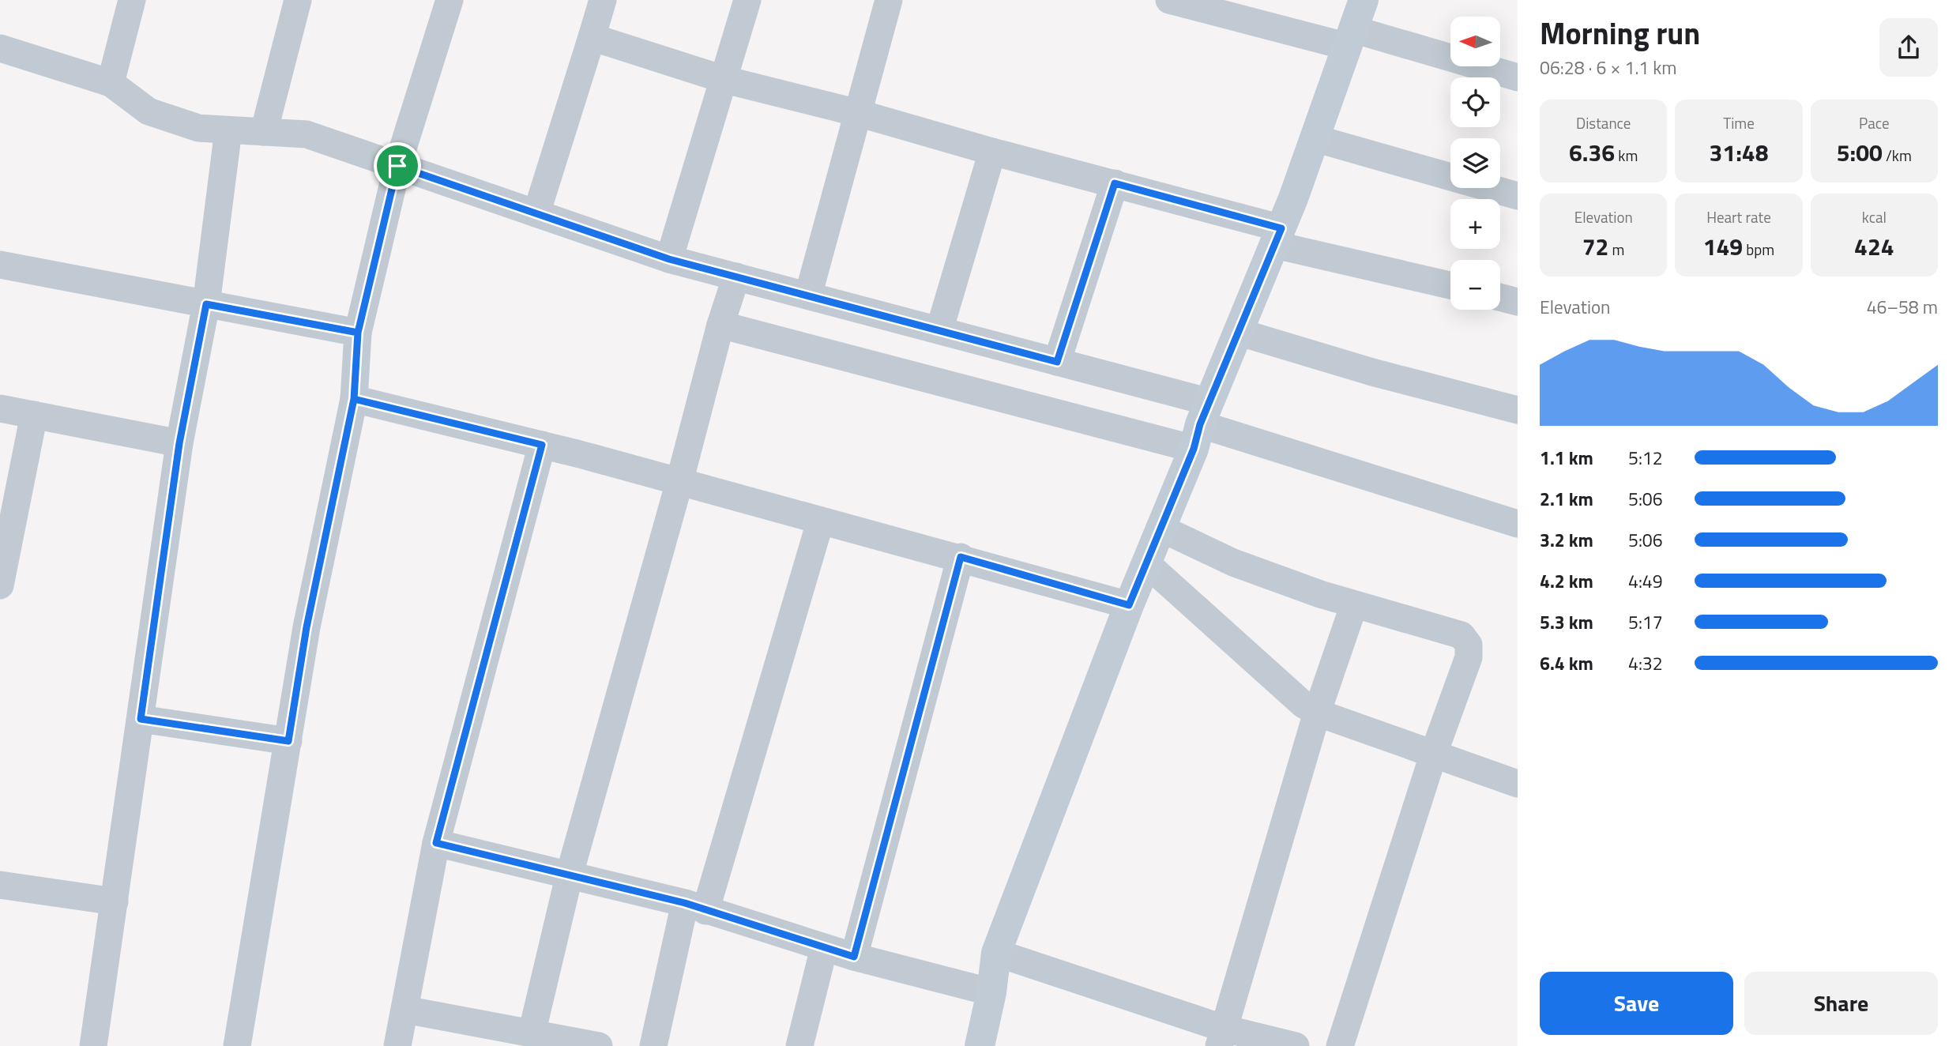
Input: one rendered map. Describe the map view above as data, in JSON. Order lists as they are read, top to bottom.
{
  "north": "left",
  "page": {
    "heading": ["Morning run", "06:28 · 6 × 1.1 km"],
    "map_buttons": ["+", "−"],
    "stats": [
      ["Distance", "6.36 km"],
      ["Time", "31:48"],
      ["Pace", "5:00 /km"],
      ["Elevation", "72 m"],
      ["Heart rate", "149 bpm"],
      ["kcal", "424"]
    ],
    "chart": ["Elevation", "46–58 m"],
    "list": [
      {
        "name": "1.1 km",
        "note": "5:12"
      },
      {
        "name": "2.1 km",
        "note": "5:06"
      },
      {
        "name": "3.2 km",
        "note": "5:06"
      },
      {
        "name": "4.2 km",
        "note": "4:49"
      },
      {
        "name": "5.3 km",
        "note": "5:17"
      },
      {
        "name": "6.4 km",
        "note": "4:32"
      }
    ],
    "buttons": ["Save", "Share"]
  }
}
